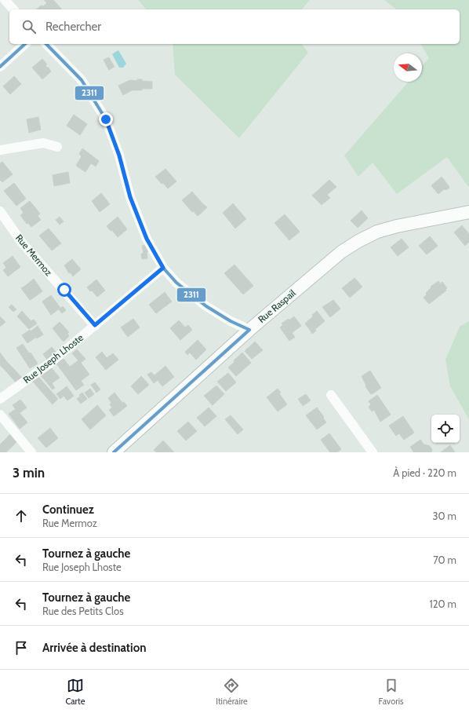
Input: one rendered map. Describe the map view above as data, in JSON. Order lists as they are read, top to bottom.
{
  "streets": {
    "street": ["Rue Mermoz", "Rue Raspail", "Rue Joseph Lhoste"]
  },
  "crossings": [
    ["Rue Mermoz", "Rue Joseph Lhoste"]
  ],
  "lines": ["transit line 2311"],
  "north": "left",
  "page": {
    "search": "Rechercher",
    "heading": ["3 min", "À pied · 220 m"],
    "list": [
      ["Continuez", "Rue Mermoz", "30 m"],
      ["Tournez à gauche", "Rue Joseph Lhoste", "70 m"],
      ["Tournez à gauche", "Rue des Petits Clos", "120 m"],
      "Arrivée à destination"
    ],
    "nav": ["Carte", "Itinéraire", "Favoris"]
  }
}
